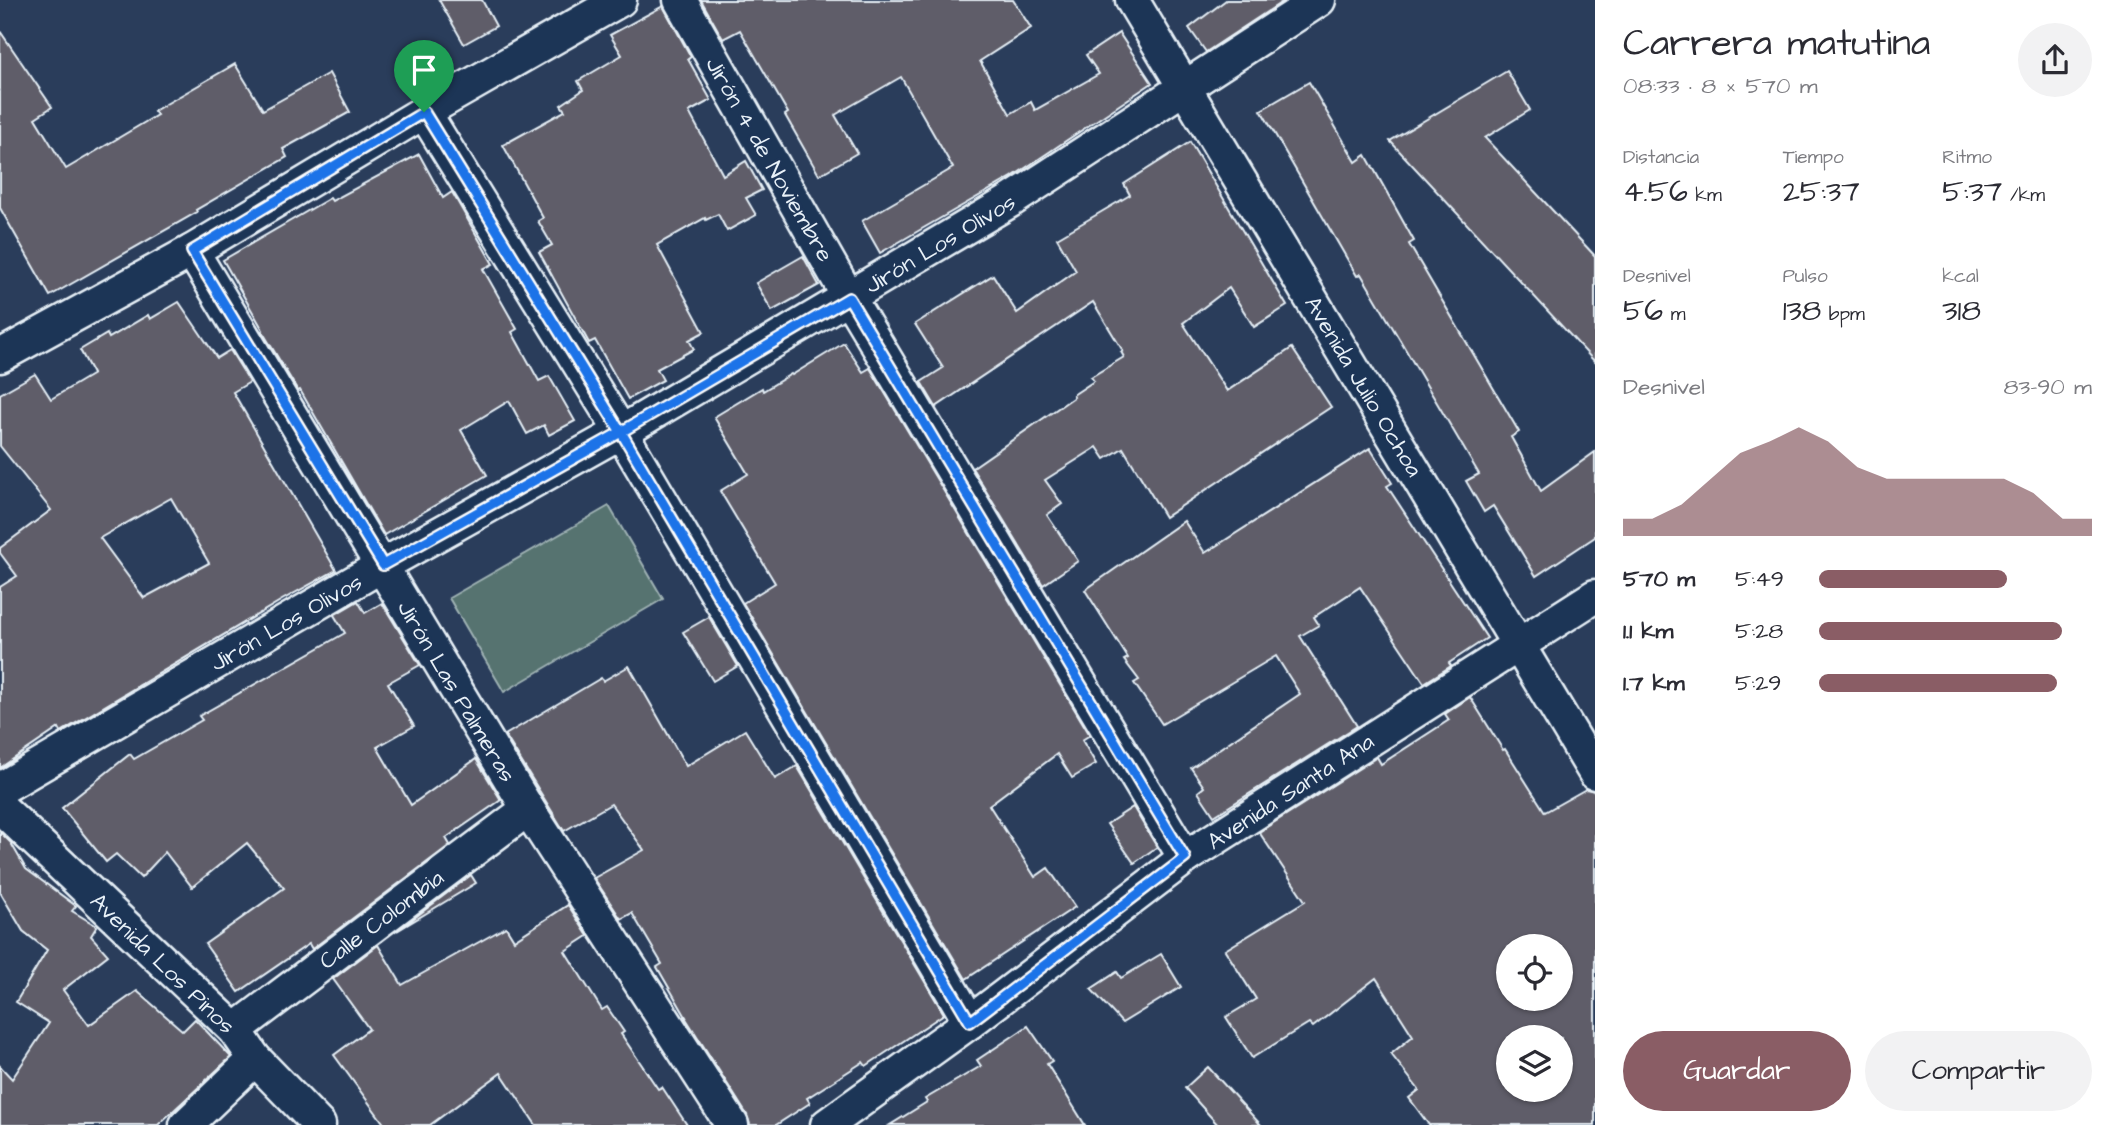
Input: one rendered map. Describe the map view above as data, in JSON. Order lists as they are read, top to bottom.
{
  "streets": {
    "street": [
      "Jirón 4 de Noviembre",
      "Jirón Los Olivos",
      "Avenida Julio Ochoa",
      "Jirón Las Palmeras",
      "Avenida Santa Ana",
      "Calle Colombia",
      "Avenida Los Pinos"
    ]
  },
  "crossings": [
    ["Jirón 4 de Noviembre", "Jirón Los Olivos"],
    ["Jirón 4 de Noviembre", "Avenida Santa Ana"],
    ["Jirón Los Olivos", "Avenida Julio Ochoa"],
    ["Jirón Los Olivos", "Jirón Las Palmeras"],
    ["Avenida Julio Ochoa", "Avenida Santa Ana"],
    ["Jirón Las Palmeras", "Calle Colombia"],
    ["Calle Colombia", "Avenida Los Pinos"]
  ],
  "page": {
    "heading": ["Carrera matutina", "08:33 · 8 × 570 m"],
    "stats": [
      ["Distancia", "4.56 km"],
      ["Tiempo", "25:37"],
      ["Ritmo", "5:37 /km"],
      ["Desnivel", "56 m"],
      ["Pulso", "138 bpm"],
      ["kcal", "318"]
    ],
    "chart": ["Desnivel", "83–90 m"],
    "list": [
      {
        "name": "570 m",
        "note": "5:49"
      },
      {
        "name": "1.1 km",
        "note": "5:28"
      },
      {
        "name": "1.7 km",
        "note": "5:29"
      }
    ],
    "buttons": ["Guardar", "Compartir"]
  }
}
